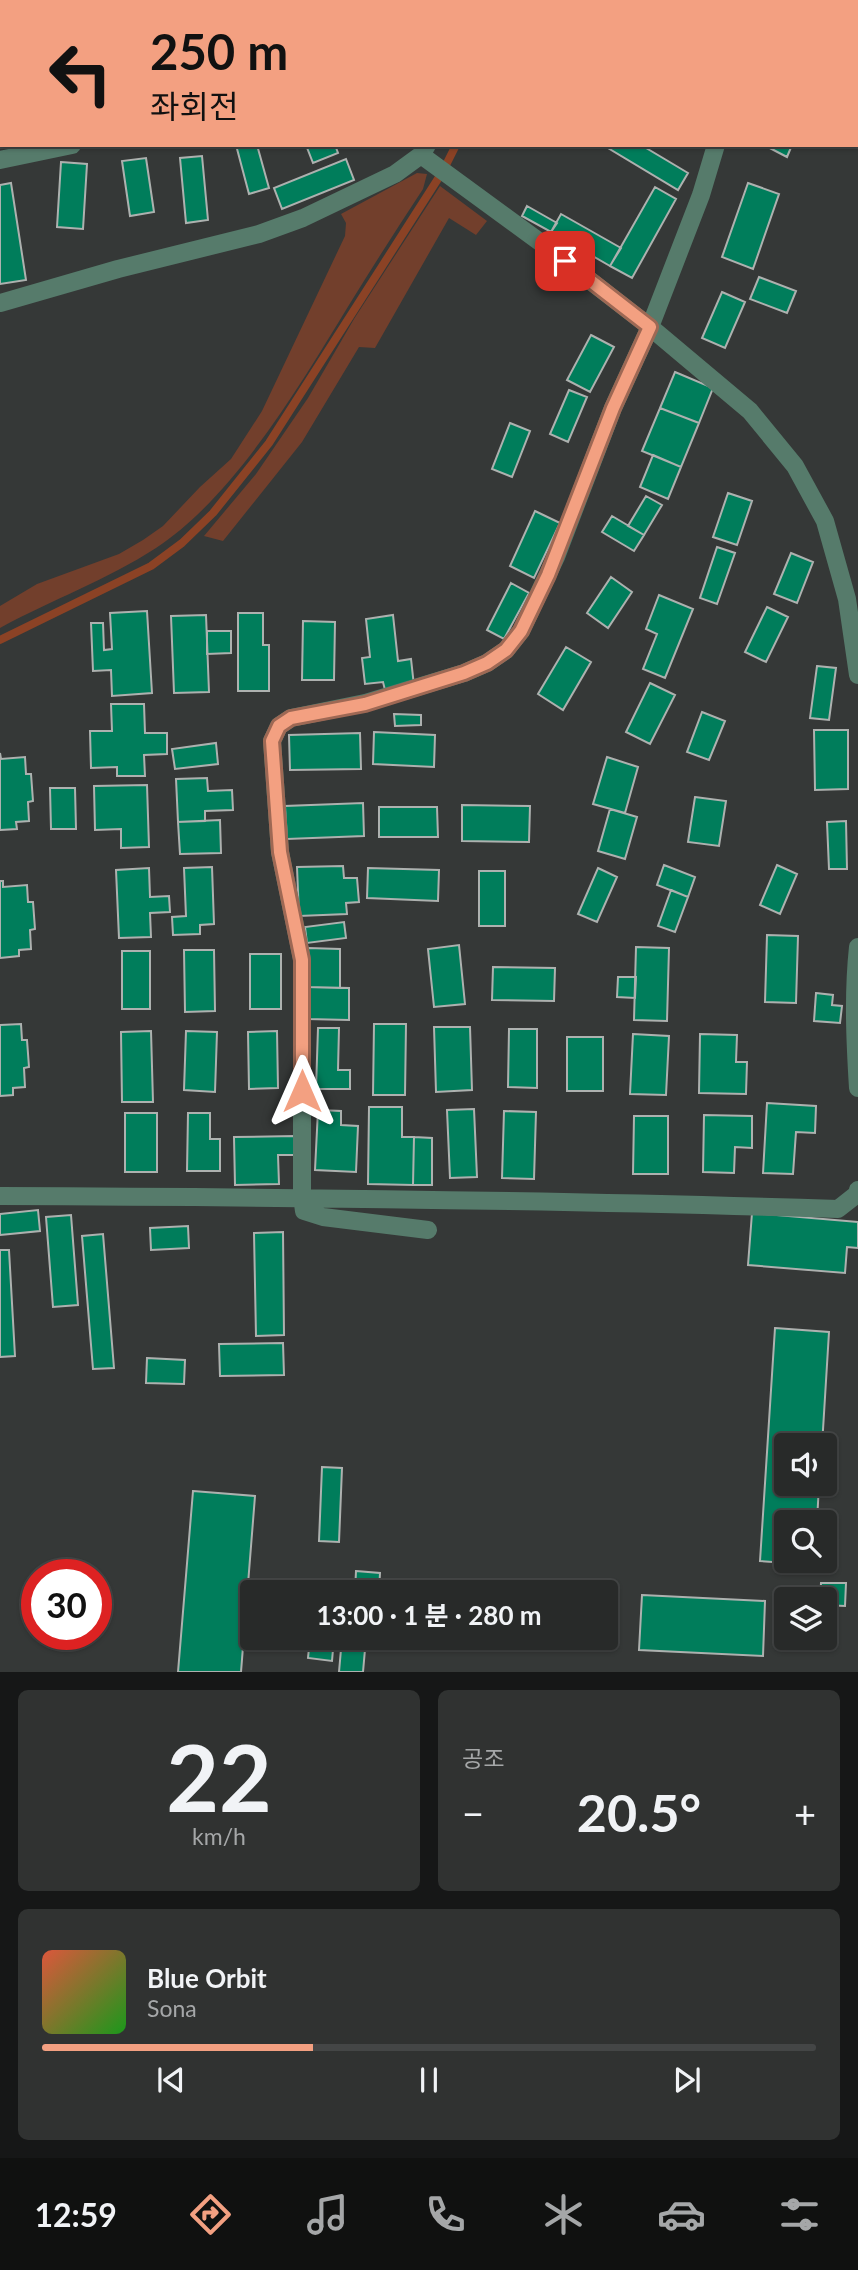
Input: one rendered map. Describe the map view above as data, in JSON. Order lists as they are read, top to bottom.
{
  "page": {
    "turn": ["250 m", "좌회전"],
    "limit": "30",
    "trip": "13:00 · 1 분 · 280 m",
    "tile": [
      ["22", "km/h"],
      "공조"
    ],
    "heat": ["−", "20.5°", "+"],
    "song": ["Blue Orbit", "Sona"],
    "tabs": "12:59"
  }
}
